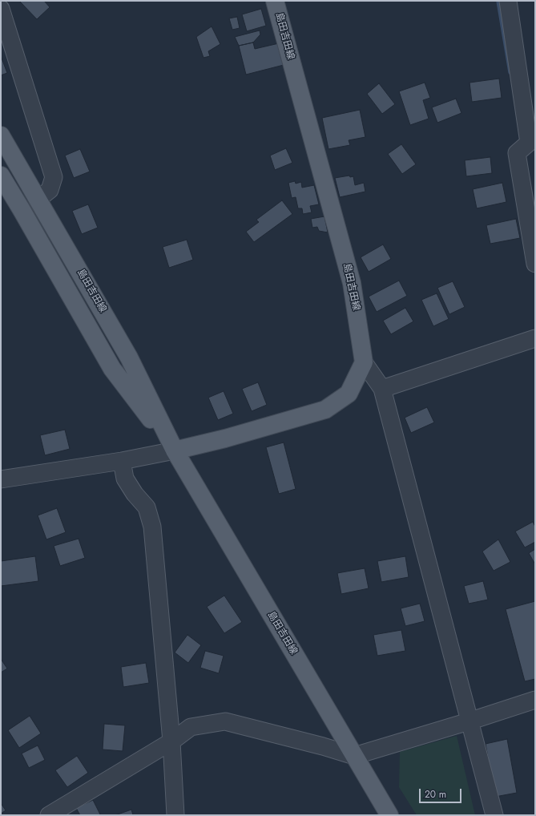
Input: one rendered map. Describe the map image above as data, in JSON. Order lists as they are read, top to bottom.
{
  "streets": {
    "main road": ["島田吉田線"]
  },
  "scale_bar": "20 m"
}
